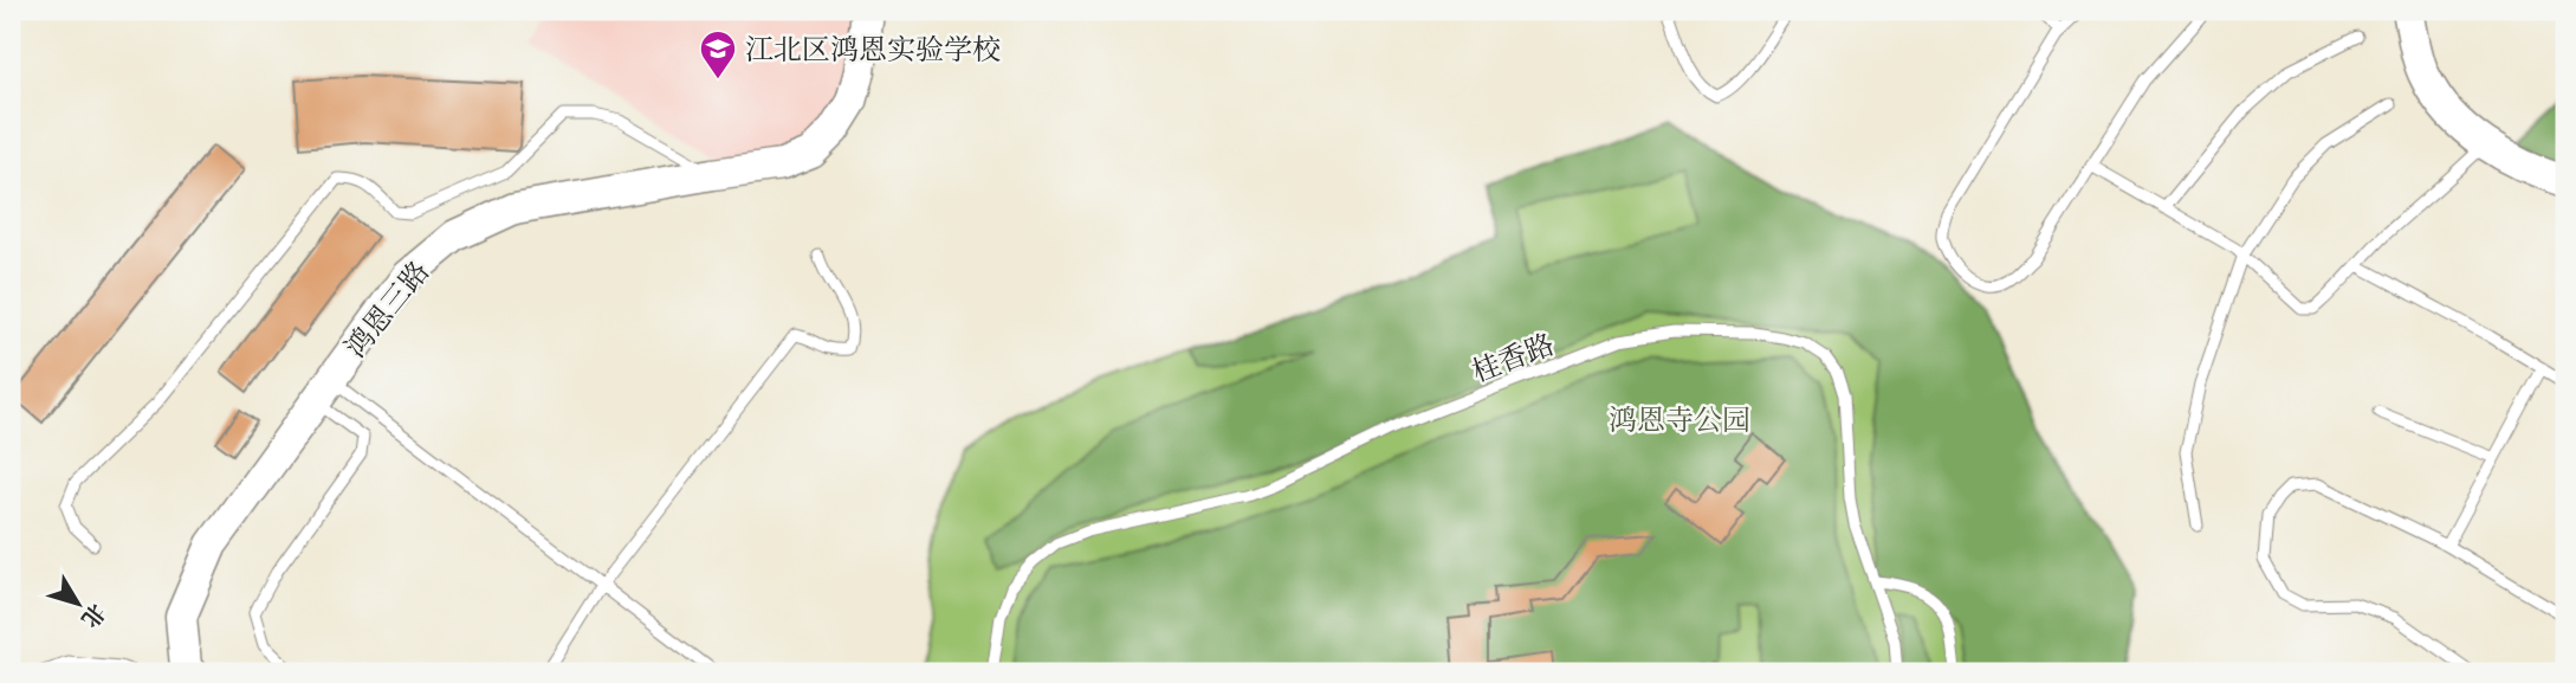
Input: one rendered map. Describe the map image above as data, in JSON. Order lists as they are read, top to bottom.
{
  "streets": {
    "street": ["鸿恩三路"],
    "lane": ["桂香路"]
  },
  "parks": ["鸿恩寺公园"],
  "places": {
    "school or university": ["江北区鸿恩实验学校"]
  },
  "north": "bottom right"
}
